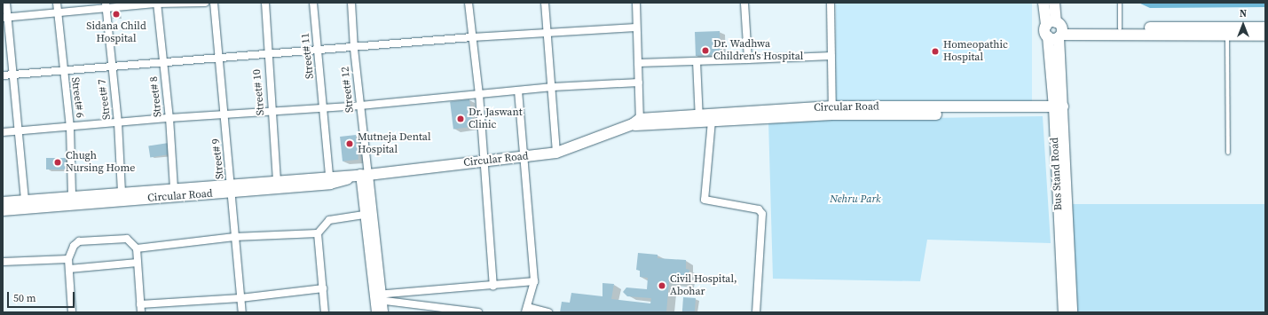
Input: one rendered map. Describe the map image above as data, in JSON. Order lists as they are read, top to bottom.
{
  "streets": {
    "main road": ["Circular Road", "Bus Stand Road"],
    "street": [
      "Street# 11",
      "Street# 12",
      "Street# 10",
      "Street# 8",
      "Street# 6",
      "Street# 7",
      "Street# 9"
    ]
  },
  "crossings": [
    ["Street# 11", "Circular Road"],
    ["Street# 12", "Circular Road"],
    ["Street# 10", "Circular Road"],
    ["Street# 8", "Circular Road"],
    ["Street# 6", "Circular Road"],
    ["Street# 7", "Circular Road"],
    ["Circular Road", "Street# 9"],
    ["Circular Road", "Bus Stand Road"]
  ],
  "parks": ["Nehru Park"],
  "places": [
    "Sidana Child Hospital",
    "Dr. Wadhwa Children's Hospital",
    "Homeopathic Hospital",
    "Dr. Jaswant Clinic",
    "Mutneja Dental Hospital",
    "Chugh Nursing Home",
    "Civil Hospital, Abohar"
  ],
  "scale_bar": "50 m",
  "north": "top"
}
